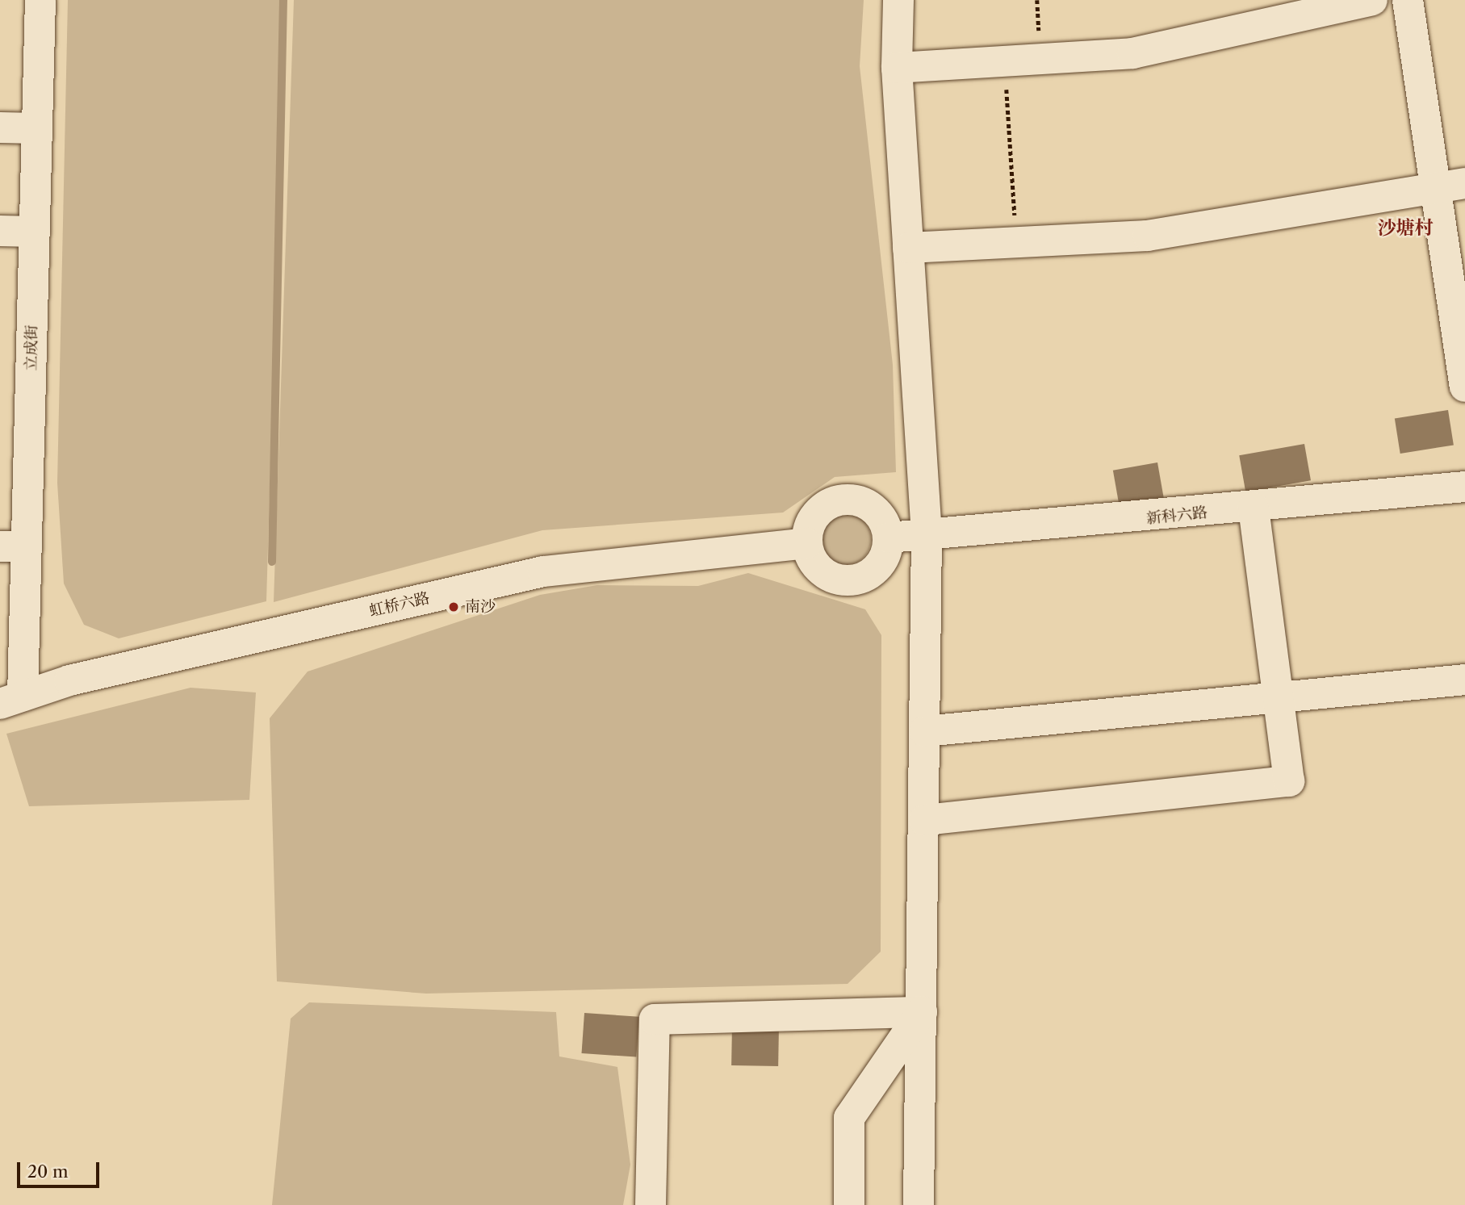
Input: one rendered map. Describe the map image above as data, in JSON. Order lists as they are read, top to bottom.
{
  "streets": {
    "street": ["立成街", "新科六路", "虹桥六路"]
  },
  "crossings": [
    ["立成街", "虹桥六路"],
    ["新科六路", "虹桥六路"]
  ],
  "districts": ["沙塘村"],
  "places": ["南沙"],
  "scale_bar": "20 m"
}
